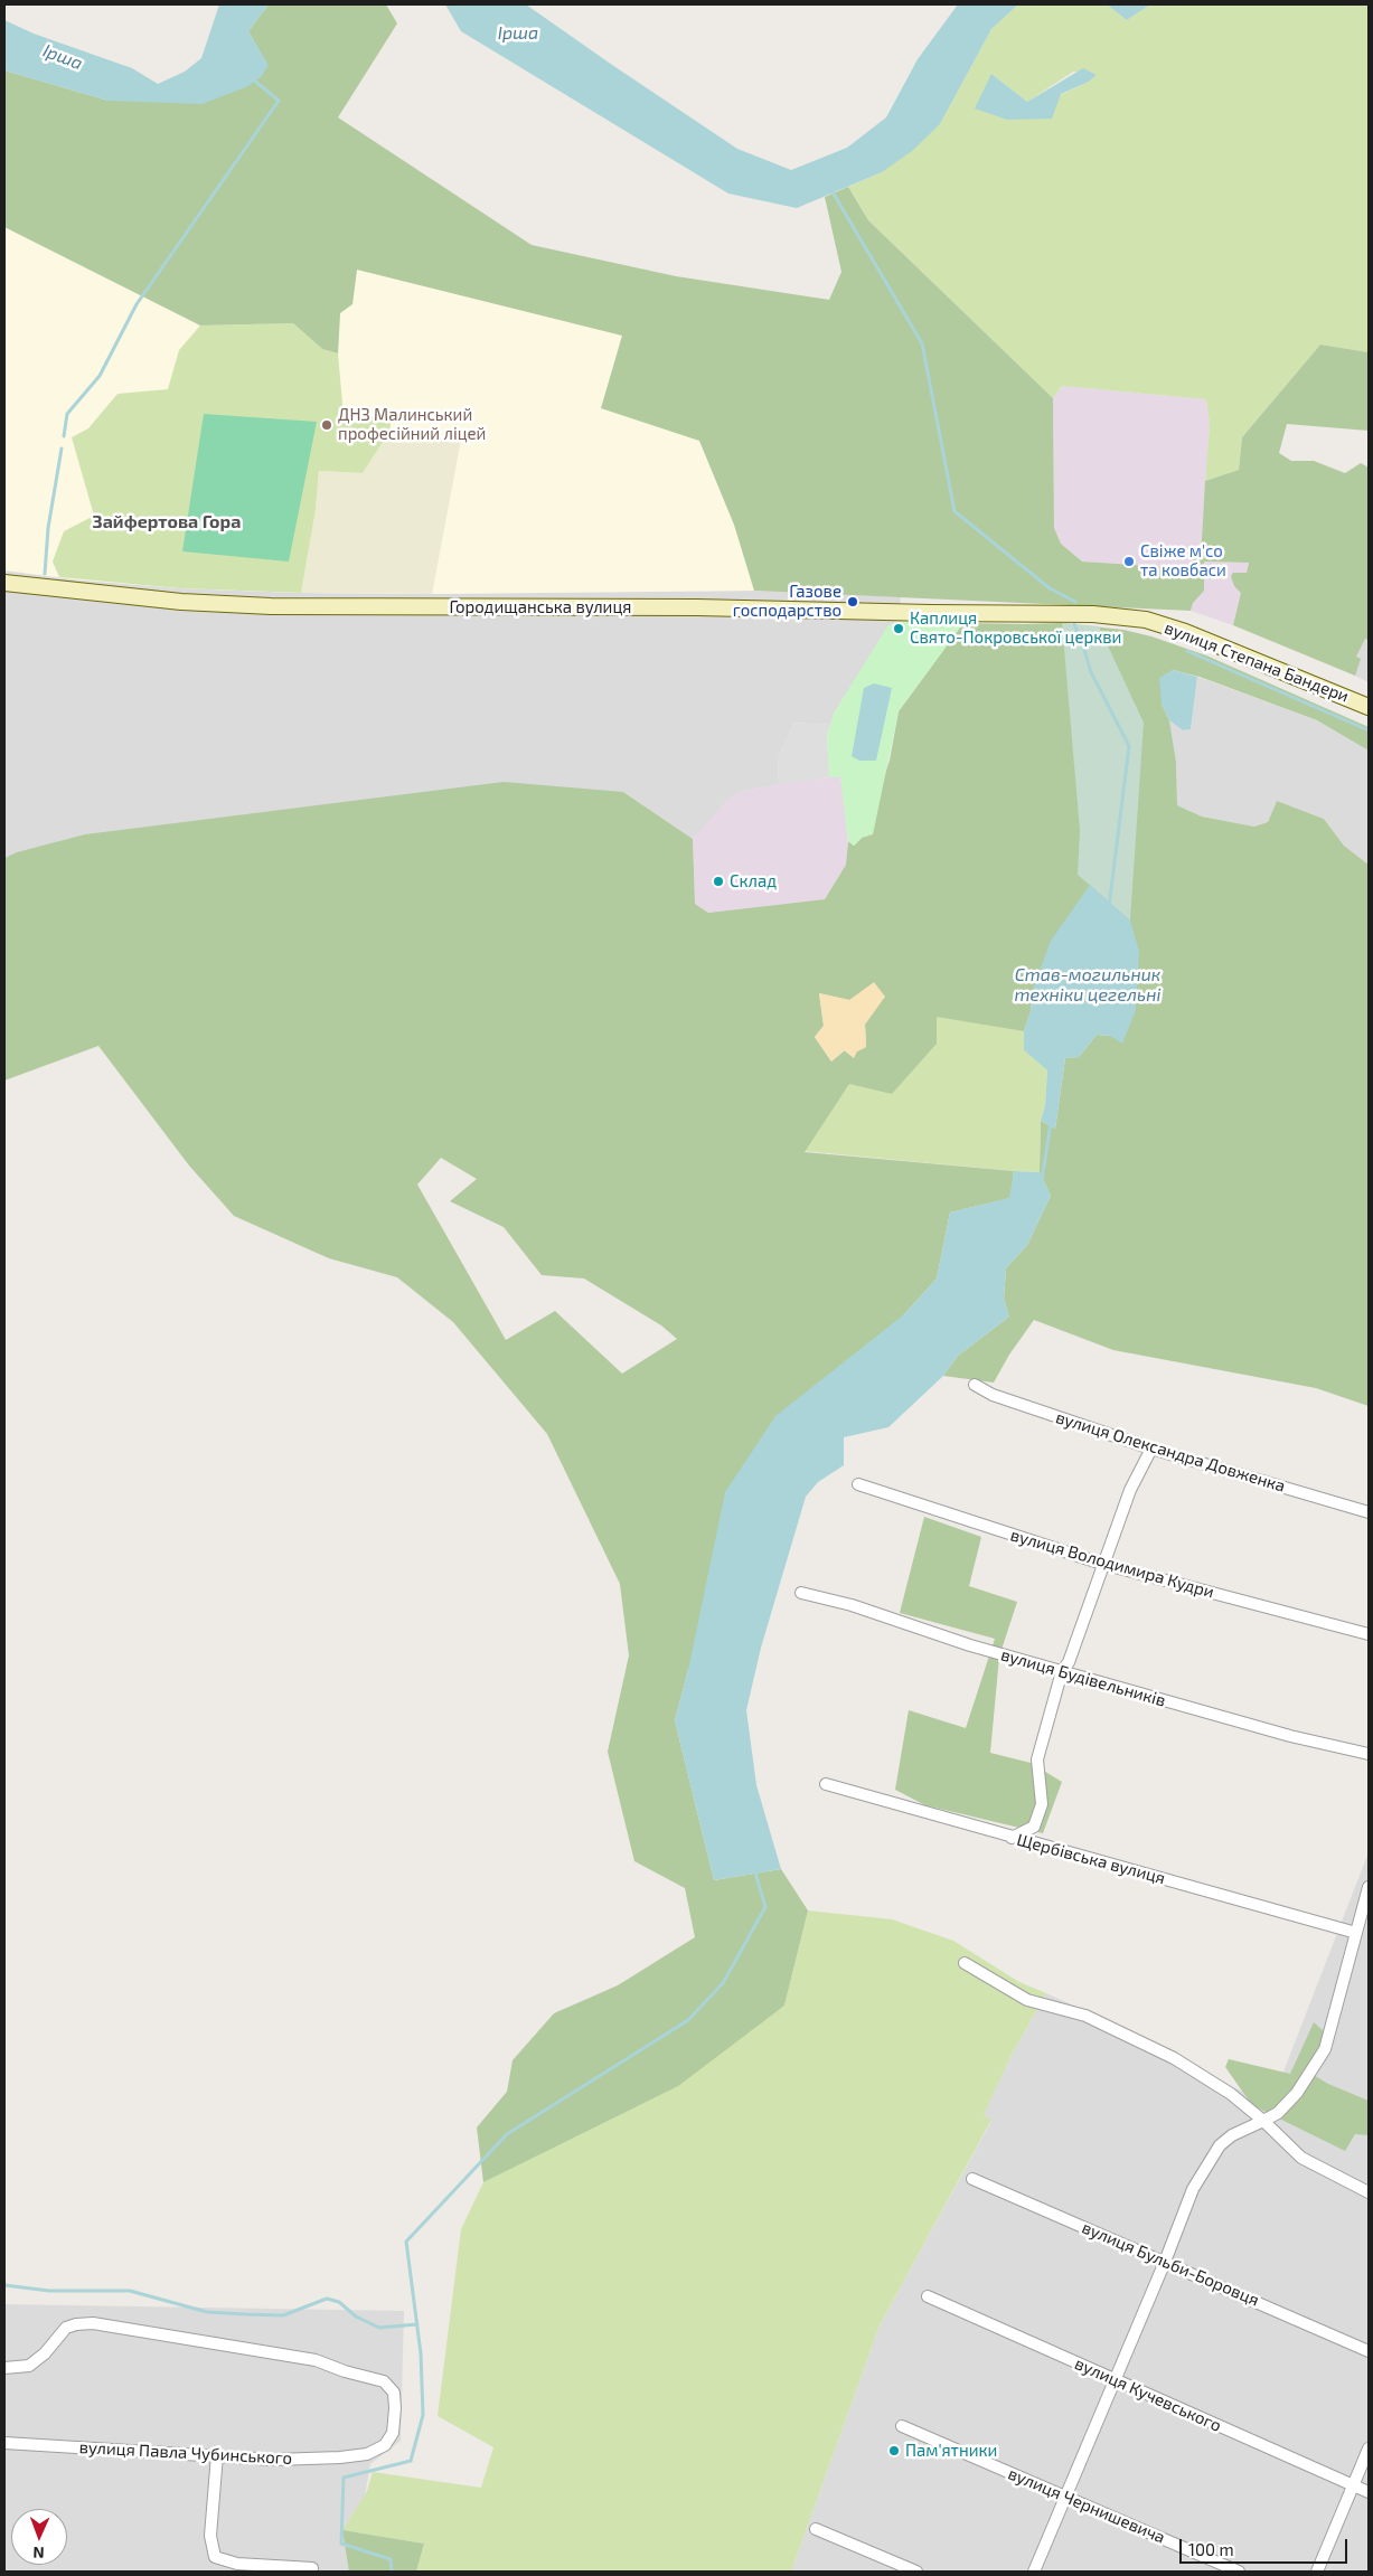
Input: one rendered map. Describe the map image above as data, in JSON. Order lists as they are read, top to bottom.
{
  "streets": {
    "street": [
      "Городищанська вулиця",
      "вулиця Степана Бандери",
      "вулиця Олександра Довженка",
      "вулиця Володимира Кудри",
      "вулиця Будівельників",
      "Щербівська вулиця",
      "вулиця Бульби-Боровця",
      "вулиця Кучевського",
      "вулиця Павла Чубинського",
      "вулиця Чернишевича"
    ]
  },
  "crossings": [
    ["Городищанська вулиця", "вулиця Степана Бандери"]
  ],
  "districts": ["Зайфертова Гора"],
  "water": ["Ірша", "Став-могильник техніки цегельні"],
  "places": [
    "ДНЗ Малинський професійний ліцей",
    "Свіже м'со та ковбаси",
    "Газове господарство",
    "Каплиця Свято-Покровської церкви",
    "Склад",
    "Пам'ятники"
  ],
  "scale_bar": "100 m",
  "north": "bottom"
}
